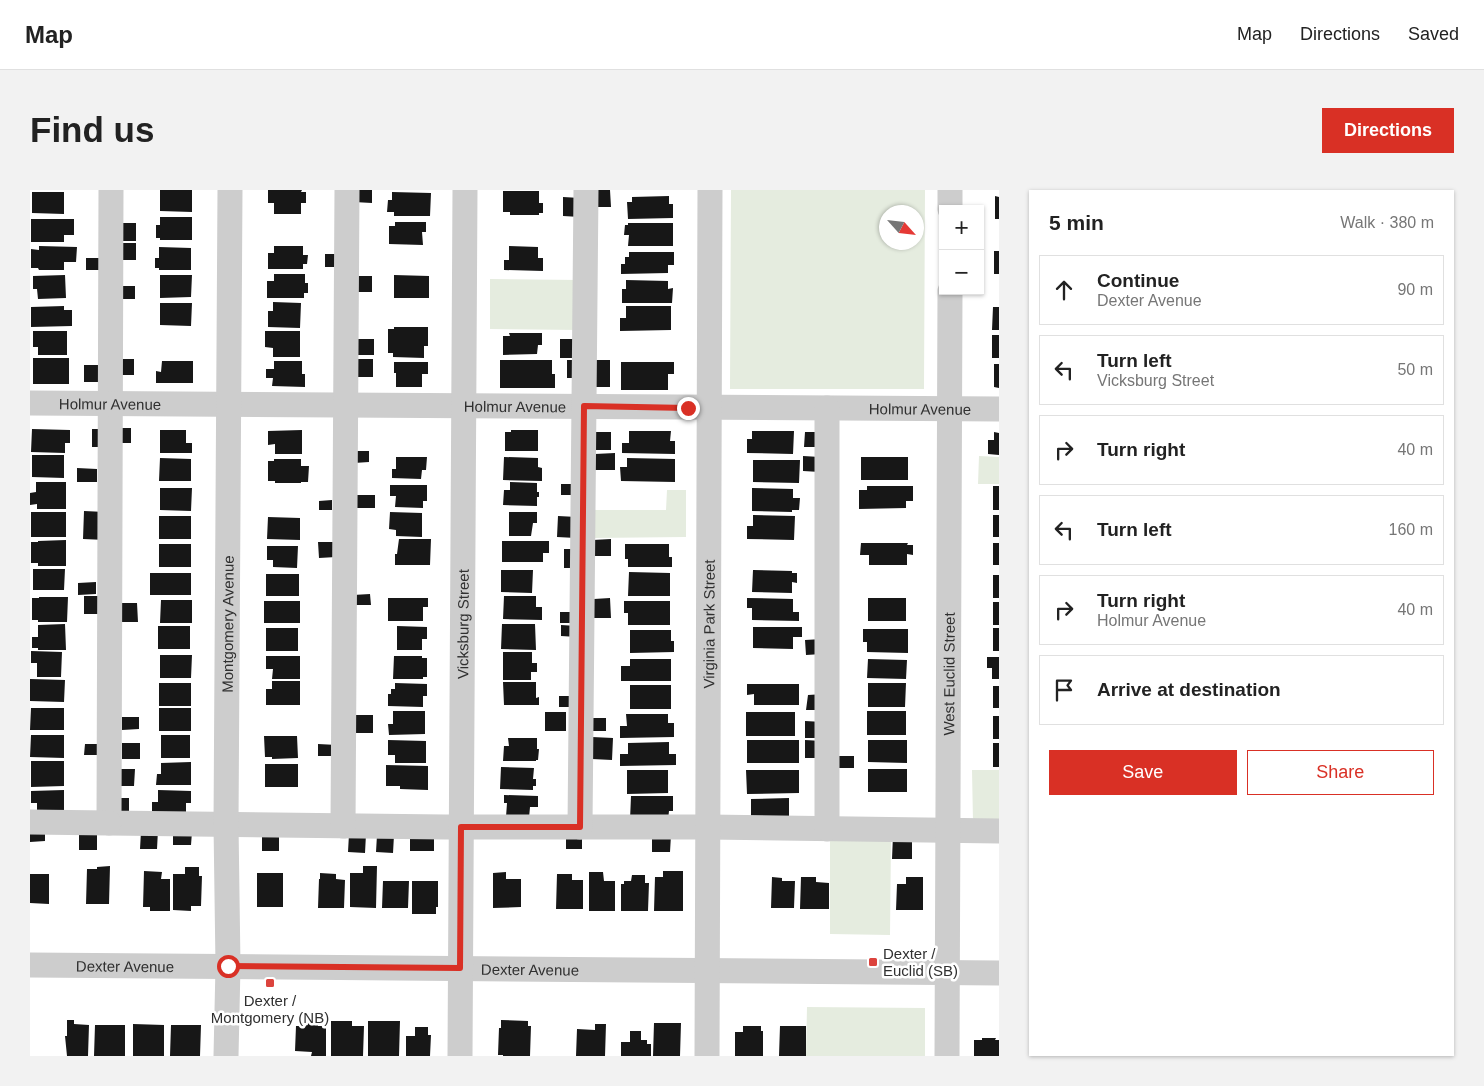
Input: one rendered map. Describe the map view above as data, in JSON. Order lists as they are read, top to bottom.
{
  "streets": {
    "street": [
      "Holmur Avenue",
      "Montgomery Avenue",
      "Vicksburg Street",
      "Virginia Park Street",
      "West Euclid Street",
      "Dexter Avenue"
    ]
  },
  "crossings": [
    ["Holmur Avenue", "Montgomery Avenue"],
    ["Holmur Avenue", "Vicksburg Street"],
    ["Holmur Avenue", "Virginia Park Street"],
    ["Holmur Avenue", "West Euclid Street"],
    ["Montgomery Avenue", "Dexter Avenue"],
    ["Vicksburg Street", "Dexter Avenue"],
    ["Virginia Park Street", "Dexter Avenue"],
    ["West Euclid Street", "Dexter Avenue"]
  ],
  "places": {
    "transit": ["Dexter / Euclid (SB)", "Dexter / Montgomery (NB)"]
  },
  "north": "bottom right",
  "page": {
    "header": "Map",
    "nav": ["Map", "Directions", "Saved"],
    "buttons": [
      "Directions",
      ["Save", "Share"]
    ],
    "title": "Find us",
    "heading": ["5 min", "Walk · 380 m"],
    "map_buttons": ["+", "−"],
    "list": [
      ["Continue", "Dexter Avenue", "90 m"],
      ["Turn left", "Vicksburg Street", "50 m"],
      ["Turn right", "40 m"],
      ["Turn left", "160 m"],
      ["Turn right", "Holmur Avenue", "40 m"],
      "Arrive at destination"
    ]
  }
}
